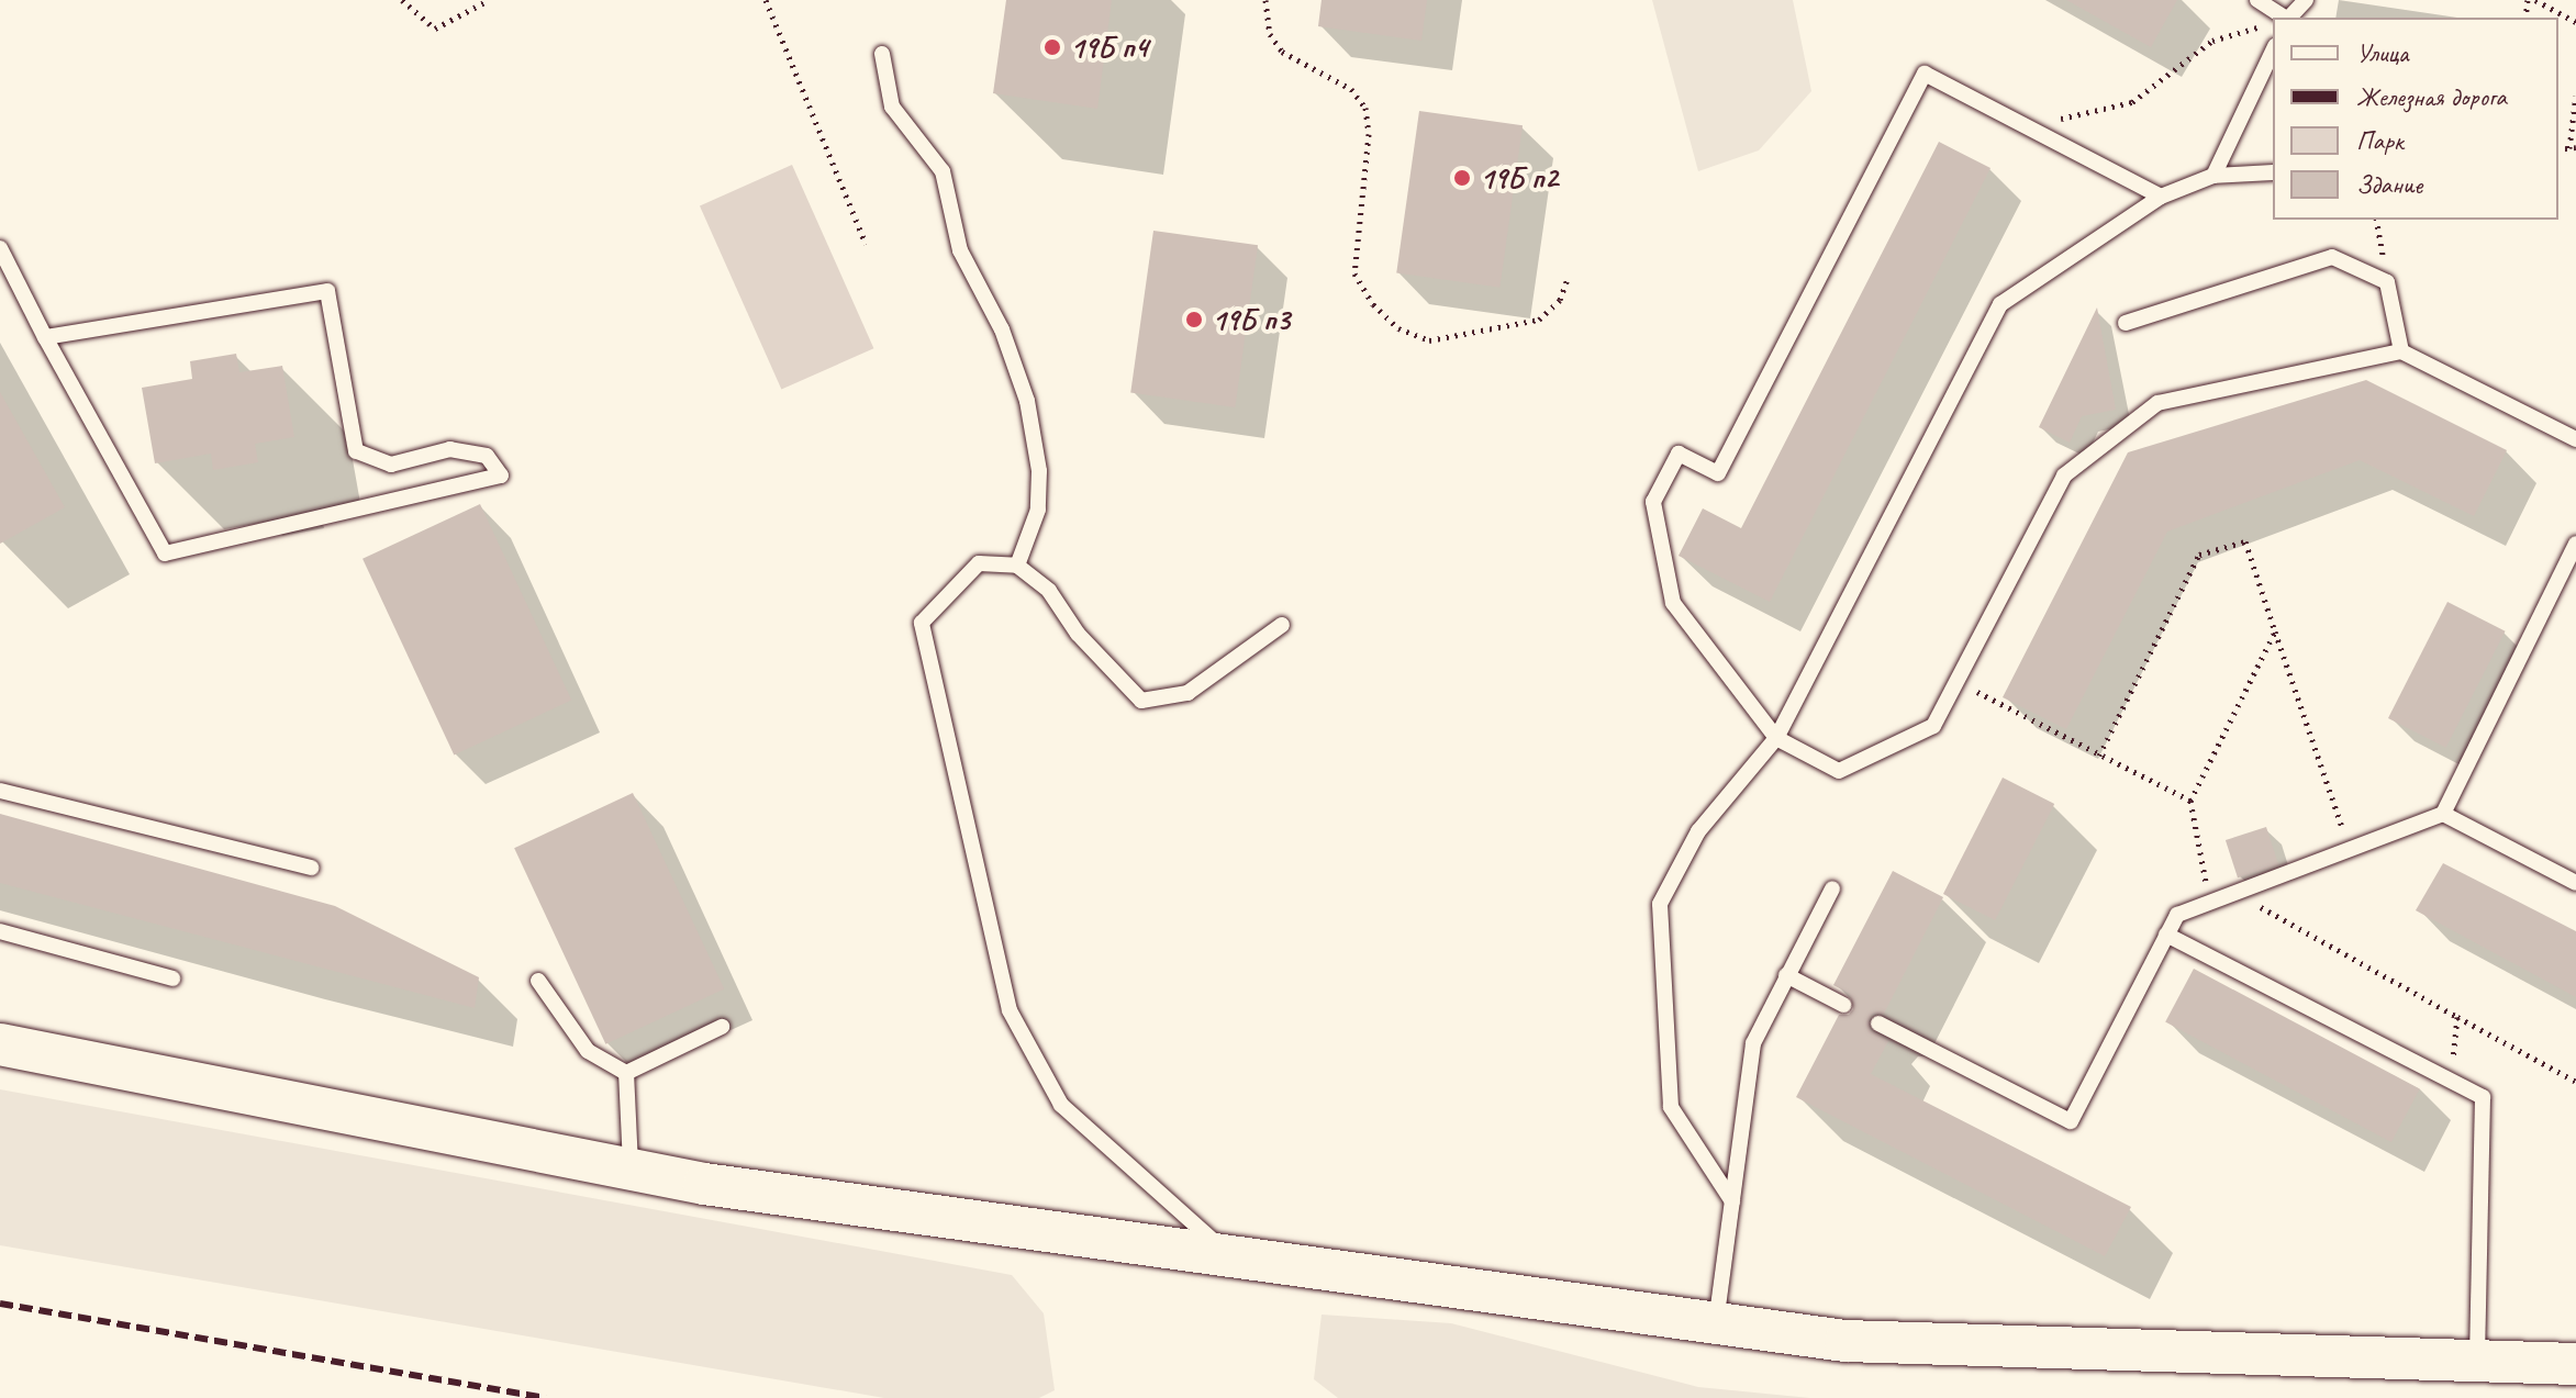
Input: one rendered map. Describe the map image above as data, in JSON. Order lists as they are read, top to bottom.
{
  "places": ["19Б п4", "19Б п2", "19Б п3"],
  "legend": [
    "Улица",
    "Железная дорога",
    "Парк",
    "Здание"
  ]
}
